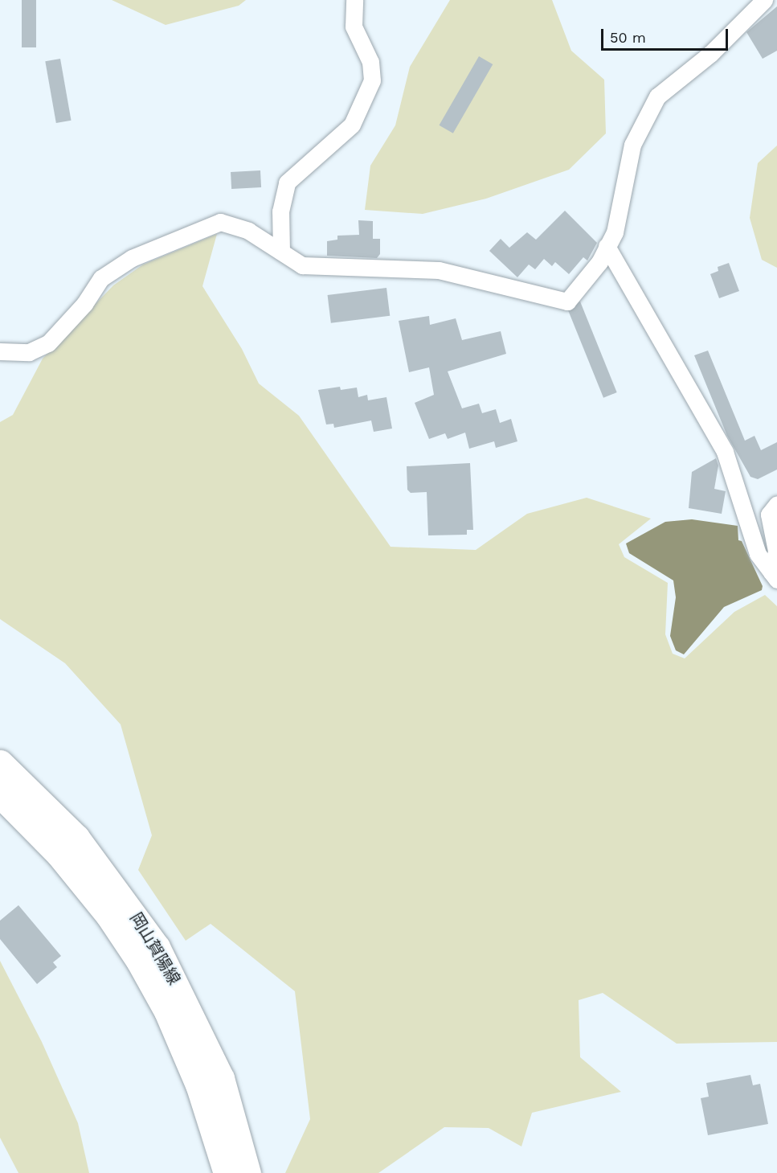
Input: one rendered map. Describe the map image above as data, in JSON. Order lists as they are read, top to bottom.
{
  "streets": {
    "main road": ["岡山賀陽線"]
  },
  "scale_bar": "50 m"
}
